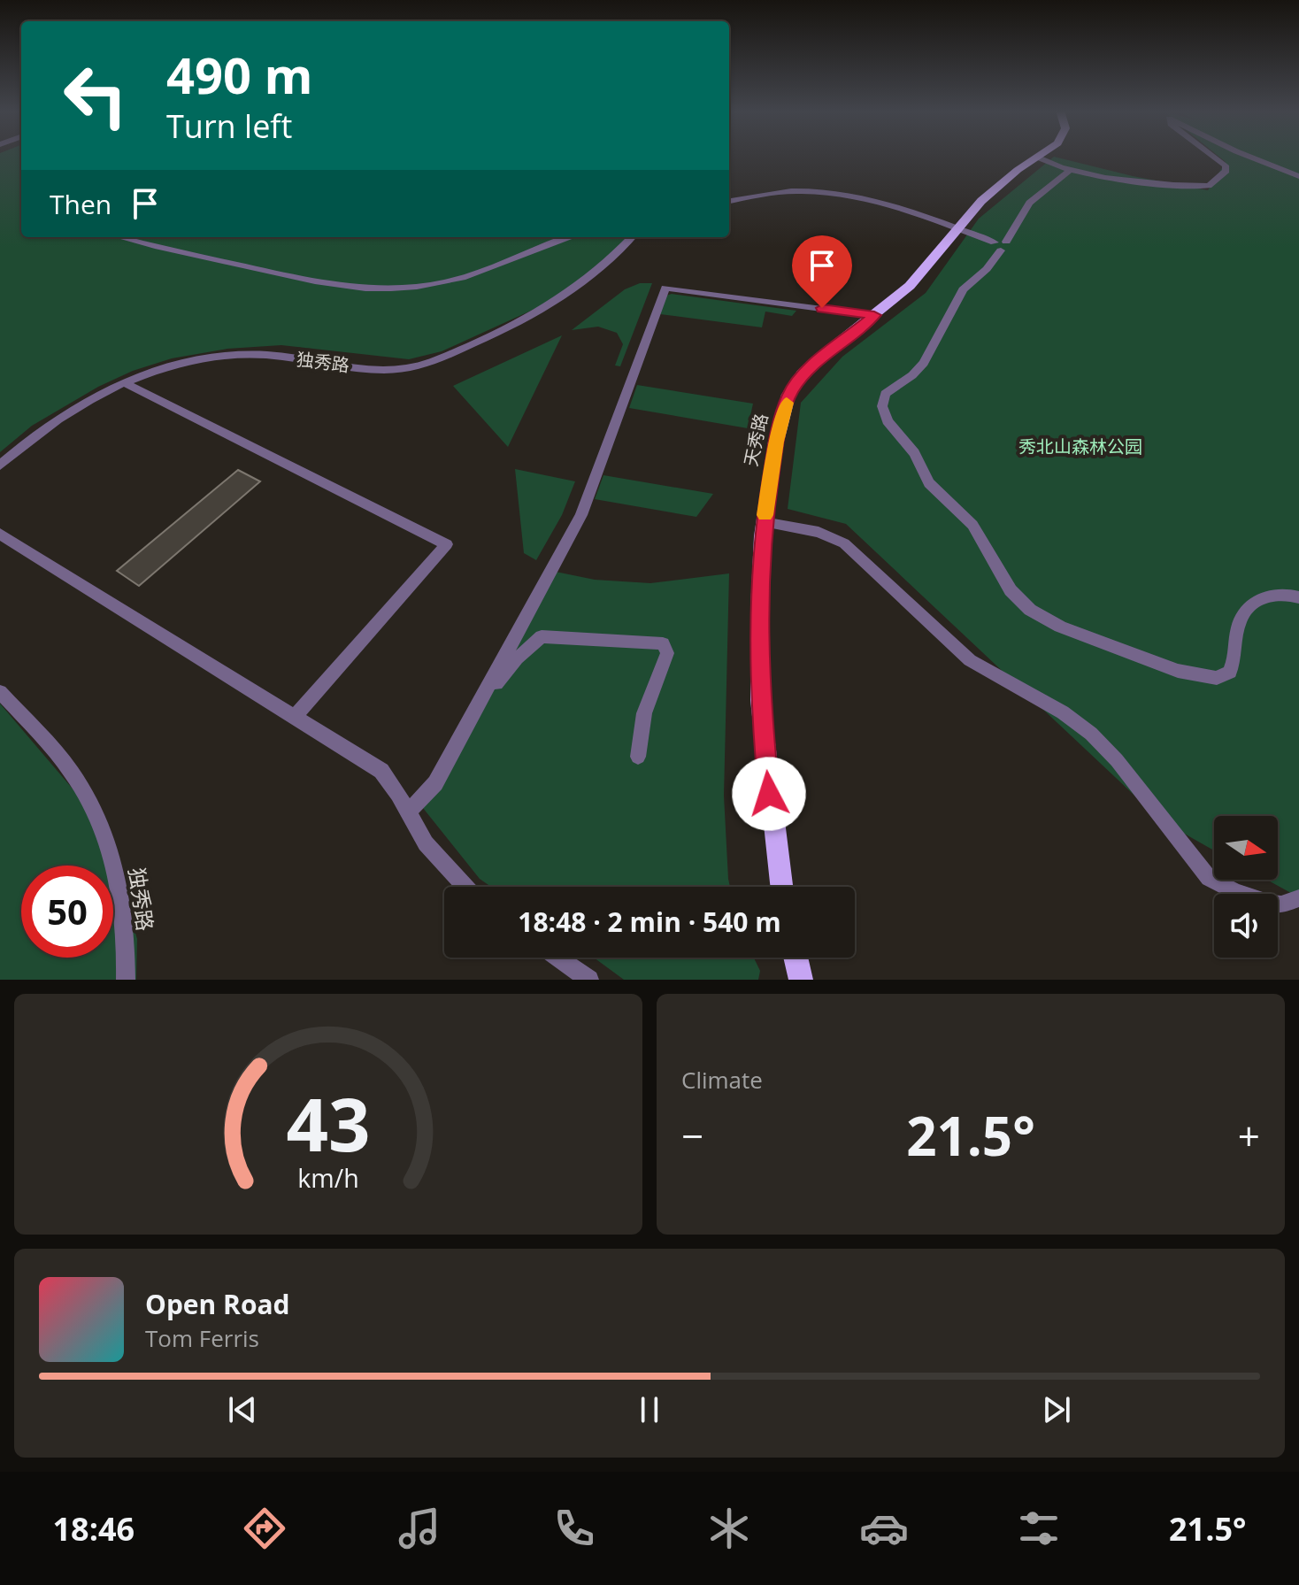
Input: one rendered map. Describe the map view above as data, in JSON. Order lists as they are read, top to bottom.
{
  "streets": {
    "main road": ["天秀路"],
    "street": ["独秀路"]
  },
  "parks": ["秀北山森林公园"],
  "north": "right",
  "page": {
    "turn": ["490 m", "Turn left"],
    "then": "Then",
    "limit": "50",
    "trip": "18:48 · 2 min · 540 m",
    "tile": "Climate",
    "heat": ["−", "21.5°", "+"],
    "song": ["Open Road", "Tom Ferris"],
    "tabs": ["18:46", "21.5°"],
    "gauge": ["43", "km/h"]
  }
}
